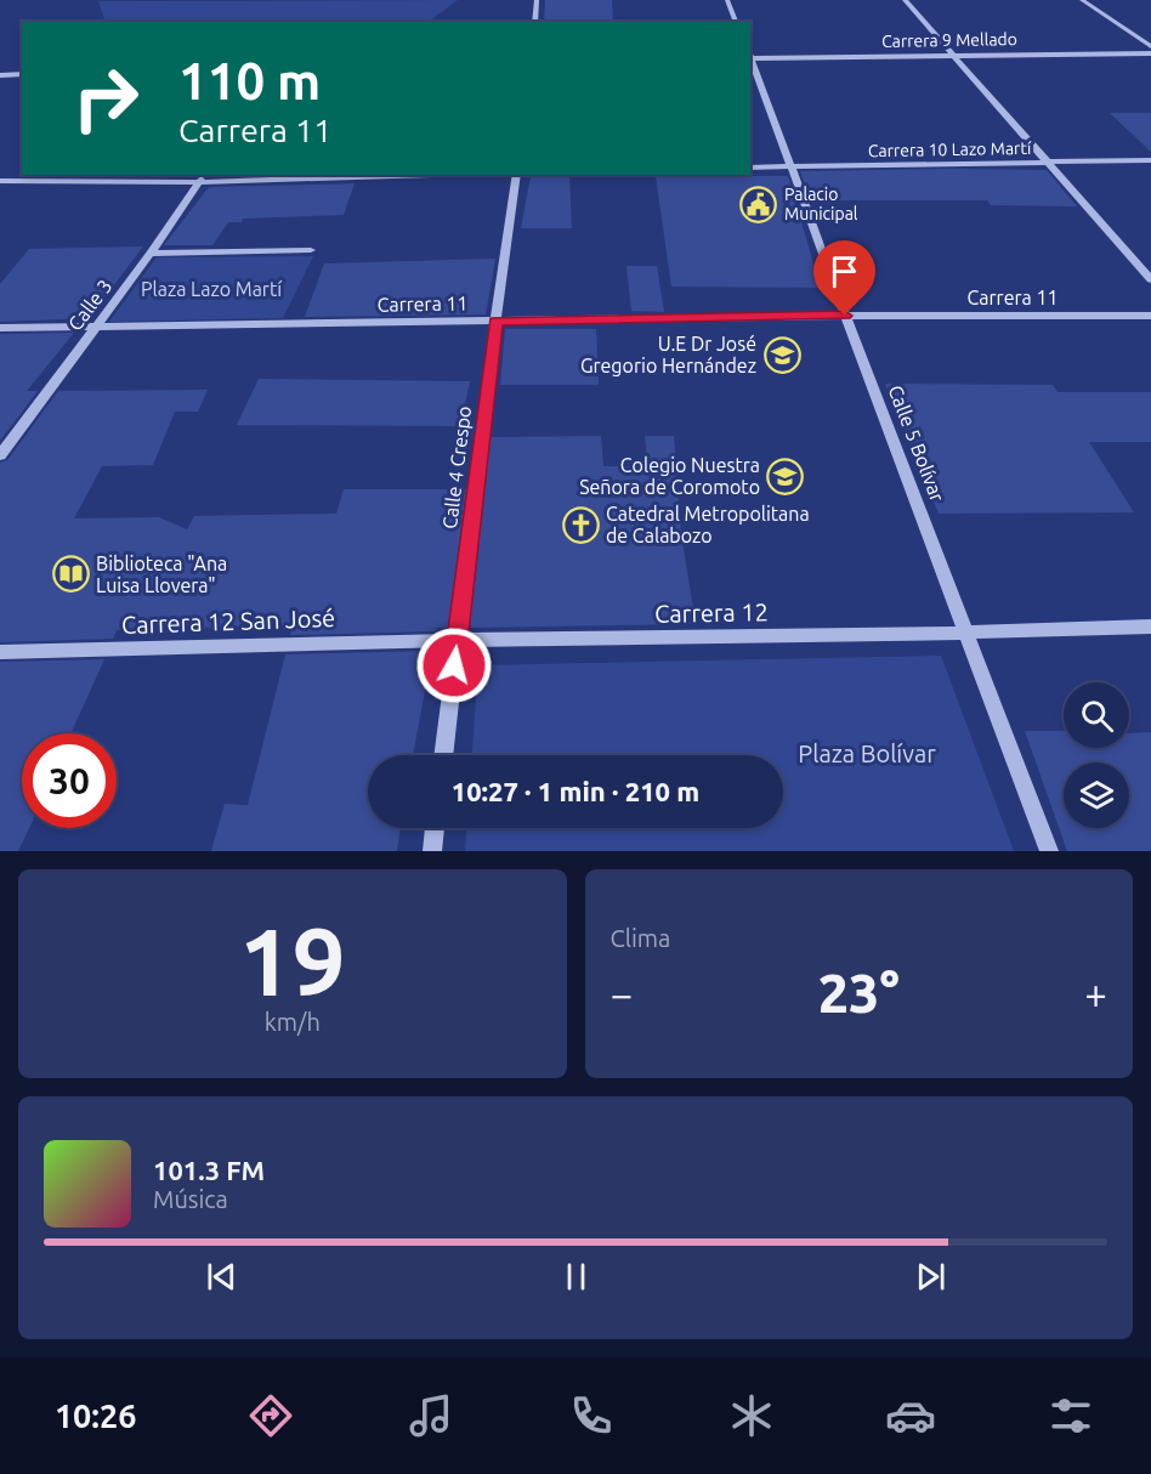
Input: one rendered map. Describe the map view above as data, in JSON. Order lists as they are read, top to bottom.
{
  "streets": {
    "street": [
      "Carrera 9 Mellado",
      "Carrera 10 Lazo Martí",
      "Carrera 11",
      "Calle 3",
      "Calle 5 Bolívar",
      "Calle 4 Crespo",
      "Carrera 12",
      "Carrera 12 San José"
    ]
  },
  "crossings": [
    ["Carrera 9 Mellado", "Calle 5 Bolívar"],
    ["Carrera 10 Lazo Martí", "Calle 5 Bolívar"],
    ["Carrera 11", "Calle 3"],
    ["Carrera 11", "Calle 5 Bolívar"],
    ["Carrera 11", "Calle 4 Crespo"],
    ["Calle 5 Bolívar", "Carrera 12"],
    ["Calle 4 Crespo", "Carrera 12"],
    ["Calle 4 Crespo", "Carrera 12 San José"],
    ["Carrera 12", "Carrera 12 San José"]
  ],
  "parks": ["Plaza Lazo Martí", "Plaza Bolívar"],
  "places": {
    "public building": ["Palacio Municipal"],
    "school or university": ["U.E Dr José Gregorio Hernández", "Colegio Nuestra Señora de Coromoto"],
    "church": ["Catedral Metropolitana de Calabozo"],
    "library": ["Biblioteca \"Ana Luisa Llovera\""]
  },
  "page": {
    "turn": ["110 m", "Carrera 11"],
    "limit": "30",
    "trip": "10:27 · 1 min · 210 m",
    "tile": [
      ["19", "km/h"],
      "Clima"
    ],
    "heat": ["−", "23°", "+"],
    "song": ["101.3 FM", "Música"],
    "tabs": "10:26"
  }
}
